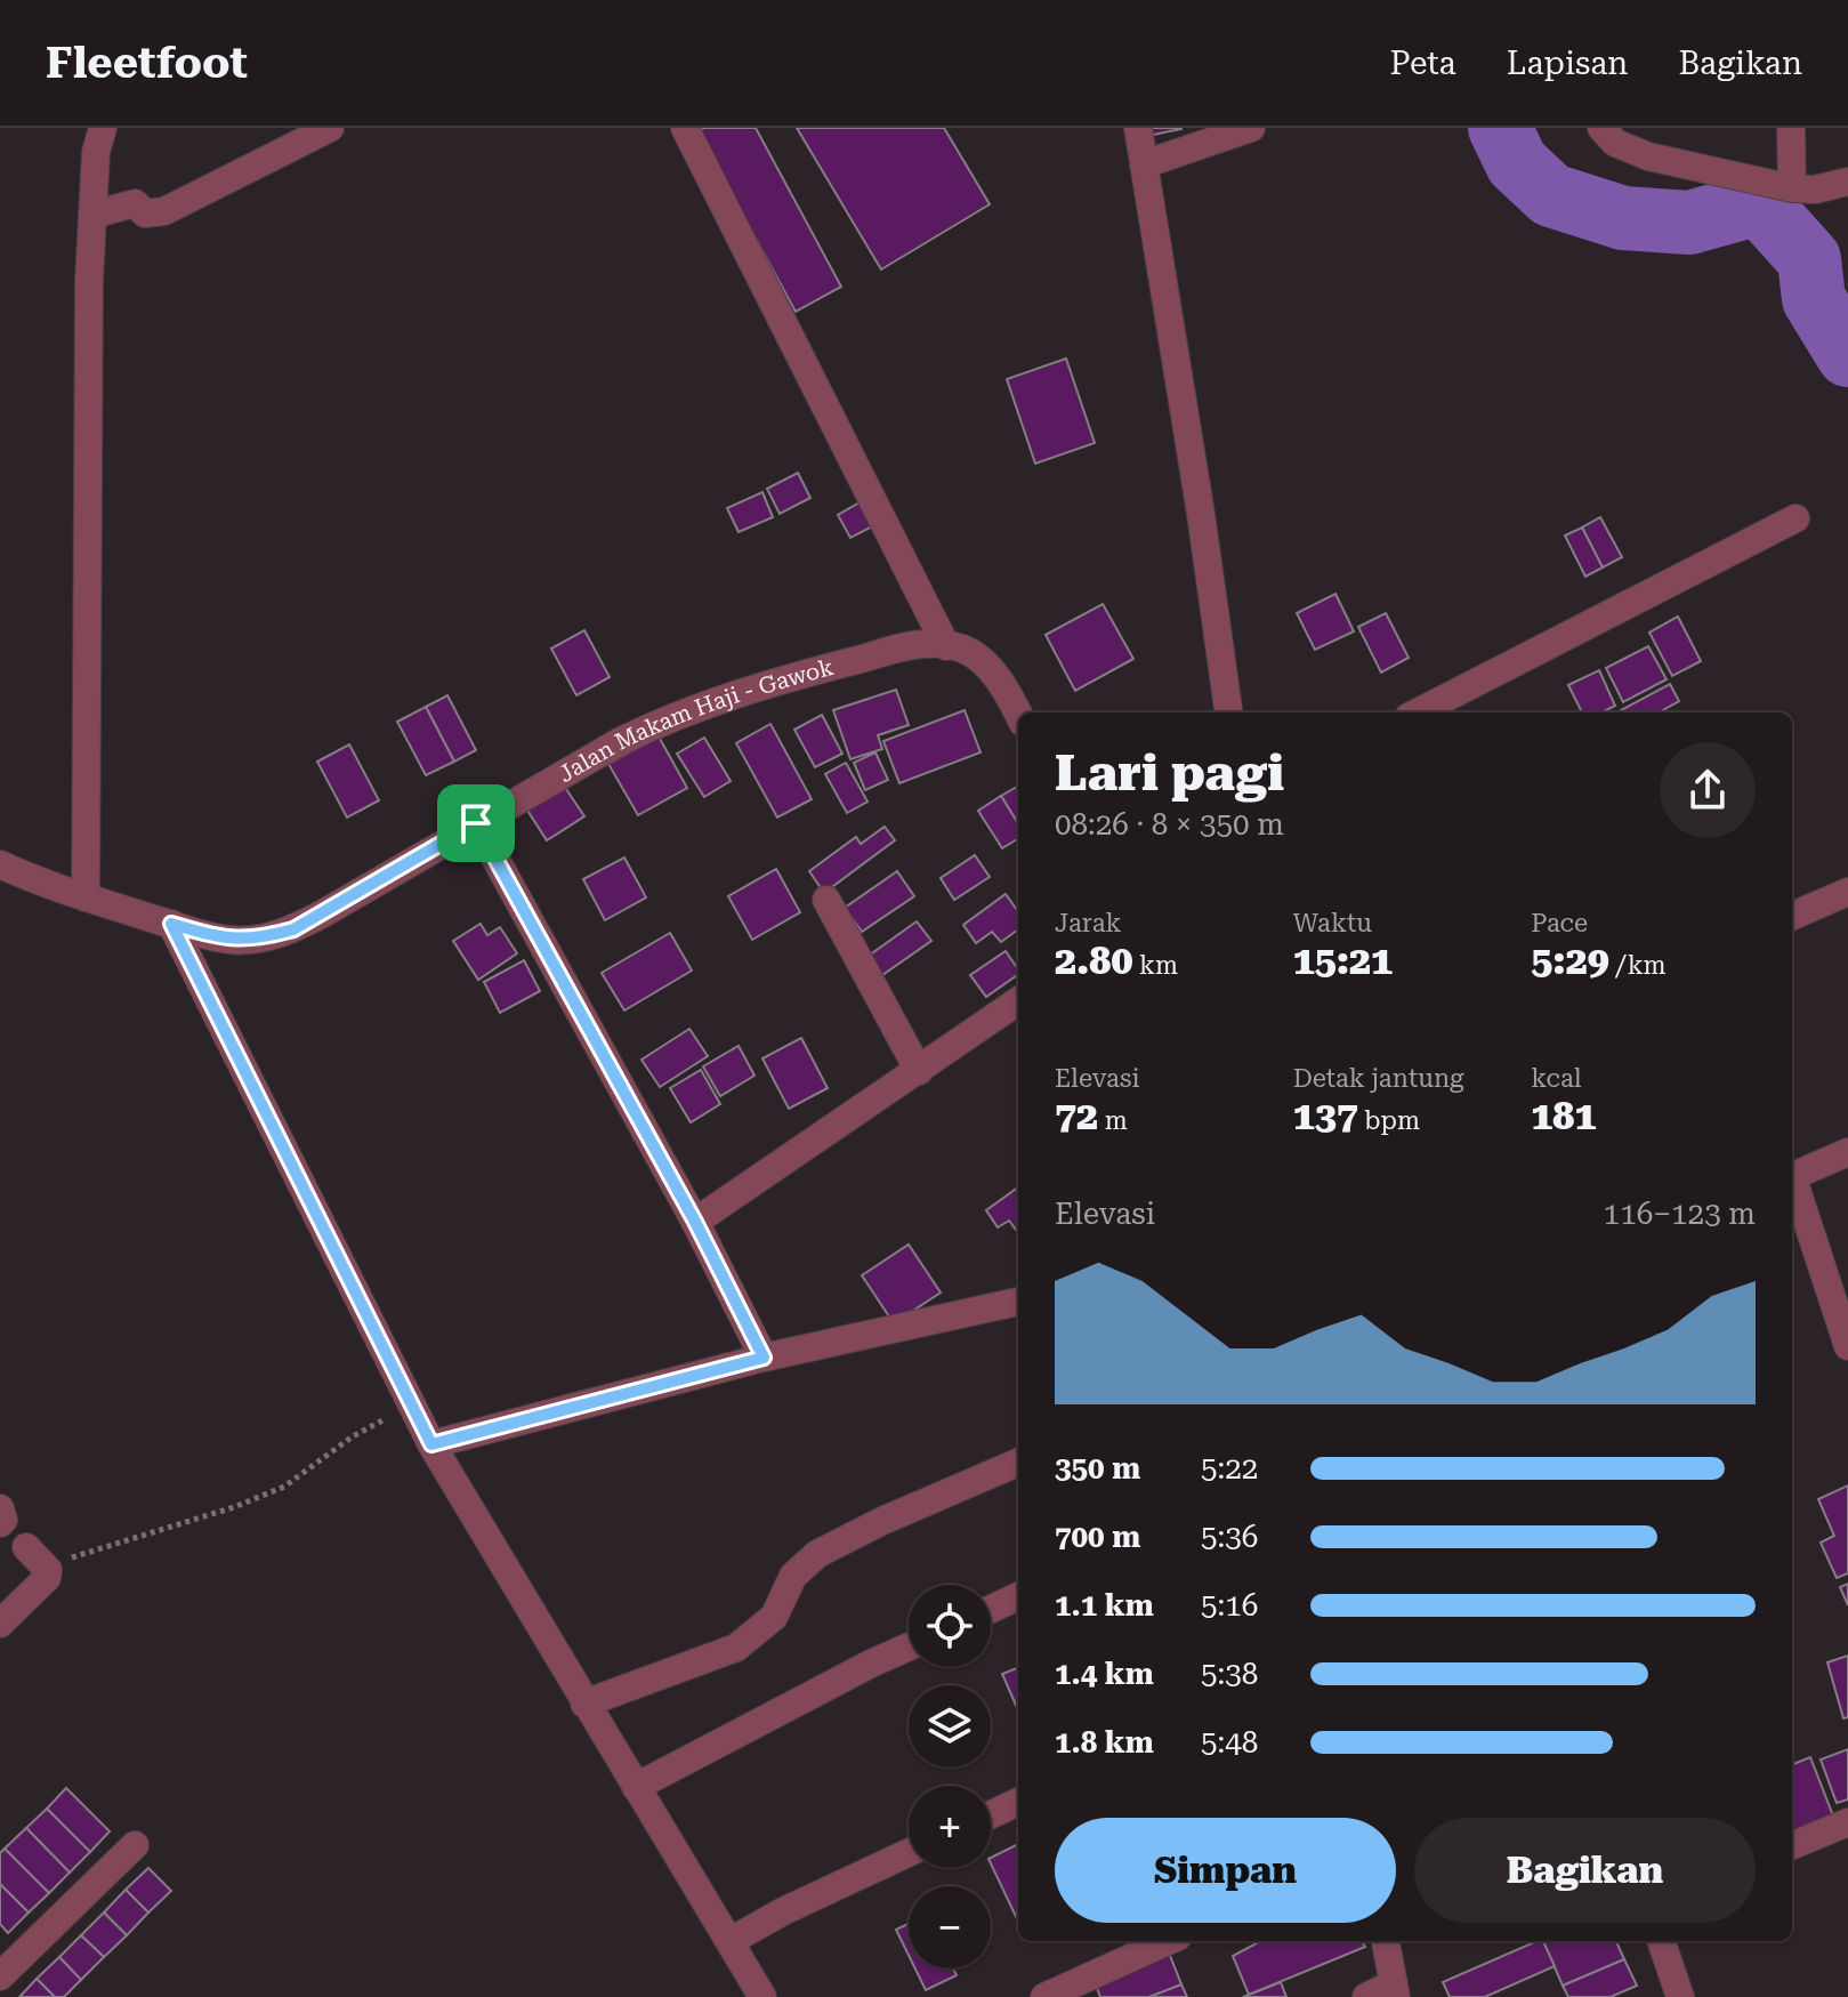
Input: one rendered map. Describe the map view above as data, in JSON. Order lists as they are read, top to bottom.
{
  "streets": {
    "street": ["Jalan Makam Haji - Gawok"]
  },
  "page": {
    "header": "Fleetfoot",
    "nav": ["Peta", "Lapisan", "Bagikan"],
    "heading": ["Lari pagi", "08:26 · 8 × 350 m"],
    "stats": [
      ["Jarak", "2.80 km"],
      ["Waktu", "15:21"],
      ["Pace", "5:29 /km"],
      ["Elevasi", "72 m"],
      ["Detak jantung", "137 bpm"],
      ["kcal", "181"]
    ],
    "chart": ["Elevasi", "116–123 m"],
    "list": [
      {
        "name": "350 m",
        "note": "5:22"
      },
      {
        "name": "700 m",
        "note": "5:36"
      },
      {
        "name": "1.1 km",
        "note": "5:16"
      },
      {
        "name": "1.4 km",
        "note": "5:38"
      },
      {
        "name": "1.8 km",
        "note": "5:48"
      }
    ],
    "map_buttons": ["+", "−"],
    "buttons": ["Simpan", "Bagikan"]
  }
}
